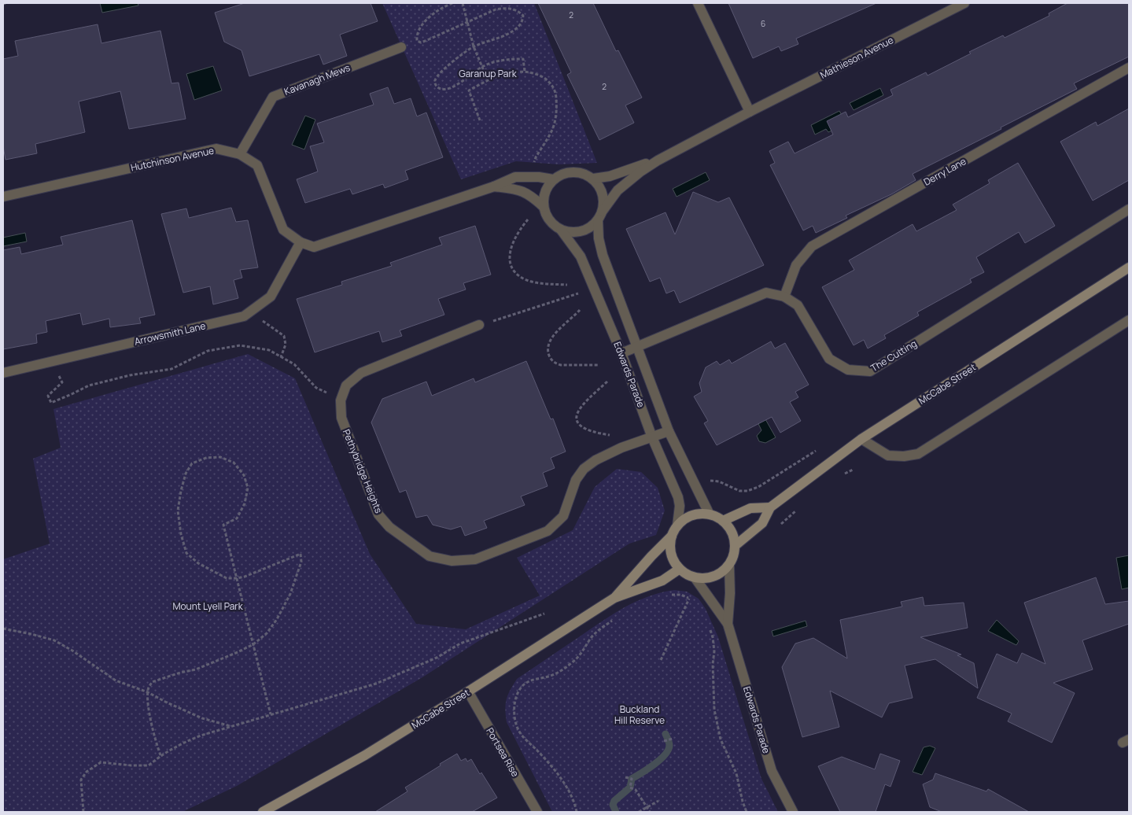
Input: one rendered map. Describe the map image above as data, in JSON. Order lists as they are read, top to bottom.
{
  "streets": {
    "street": [
      "Mathieson Avenue",
      "Kavanagh Mews",
      "Hutchinson Avenue",
      "Derry Lane",
      "Arrowsmith Lane",
      "The Cutting",
      "Edwards Parade",
      "McCabe Street",
      "Pethybridge Heights",
      "Portsea Rise"
    ]
  },
  "crossings": [
    ["Mathieson Avenue", "Hutchinson Avenue"],
    ["Mathieson Avenue", "Edwards Parade"],
    ["Kavanagh Mews", "Hutchinson Avenue"],
    ["Hutchinson Avenue", "Arrowsmith Lane"],
    ["Hutchinson Avenue", "Edwards Parade"],
    ["Derry Lane", "The Cutting"],
    ["The Cutting", "Edwards Parade"],
    ["Edwards Parade", "McCabe Street"],
    ["Edwards Parade", "Pethybridge Heights"],
    ["McCabe Street", "Portsea Rise"]
  ],
  "parks": ["Garanup Park", "Mount Lyell Park", "Buckland Hill Reserve"],
  "house_numbers": ["2", "6", "2"]
}
